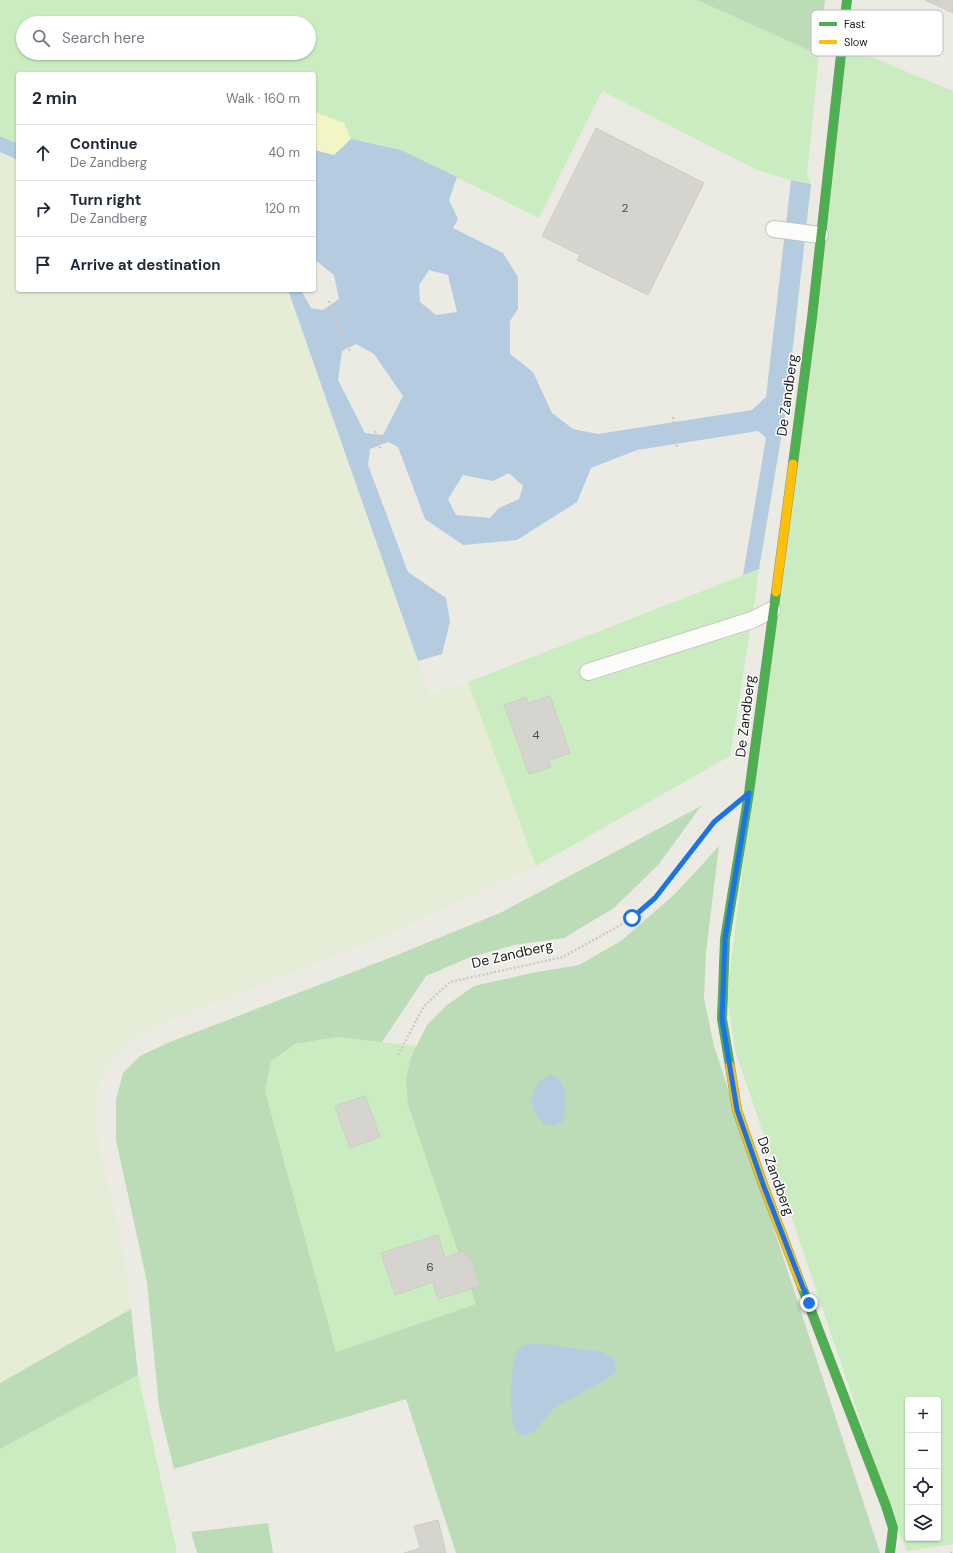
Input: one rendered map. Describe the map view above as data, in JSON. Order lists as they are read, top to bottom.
{
  "streets": {
    "street": ["De Zandberg"]
  },
  "house_numbers": ["2", "4", "6"],
  "legend": ["Fast", "Slow"],
  "page": {
    "search": "Search here",
    "heading": ["2 min", "Walk · 160 m"],
    "list": [
      ["Continue", "De Zandberg", "40 m"],
      ["Turn right", "De Zandberg", "120 m"],
      "Arrive at destination"
    ],
    "map_buttons": ["+", "−"]
  }
}
